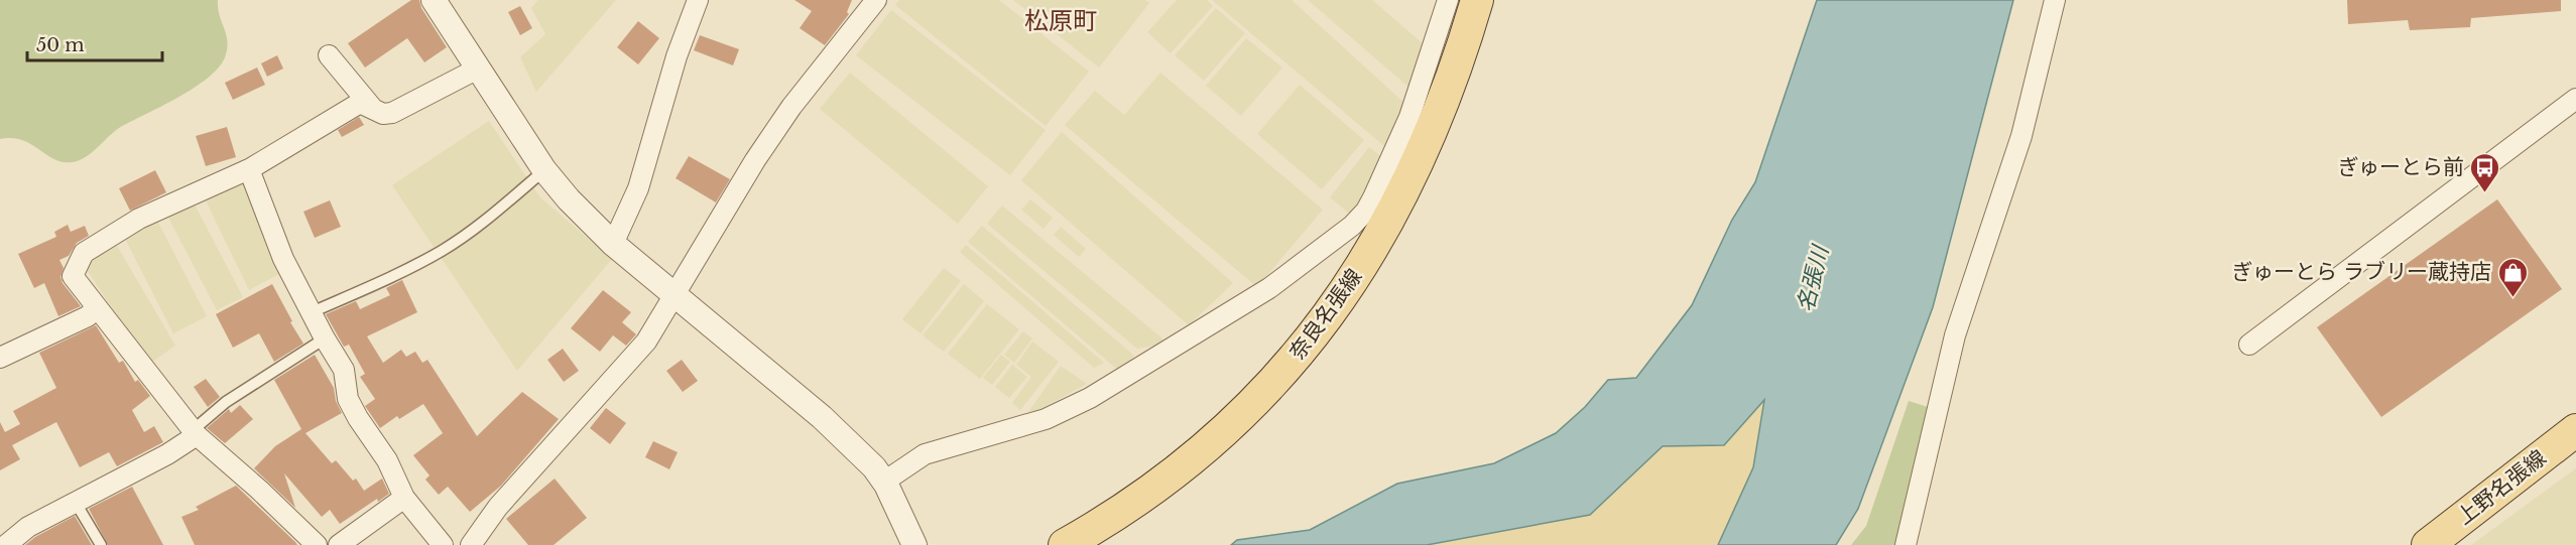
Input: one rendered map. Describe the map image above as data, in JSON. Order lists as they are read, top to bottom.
{
  "streets": {
    "main road": ["奈良名張線", "上野名張線"]
  },
  "districts": ["松原町"],
  "water": ["名張川"],
  "places": {
    "bus stop": ["ぎゅーとら前"],
    "shop": ["ぎゅーとら ラブリー蔵持店"]
  },
  "scale_bar": "50 m"
}
